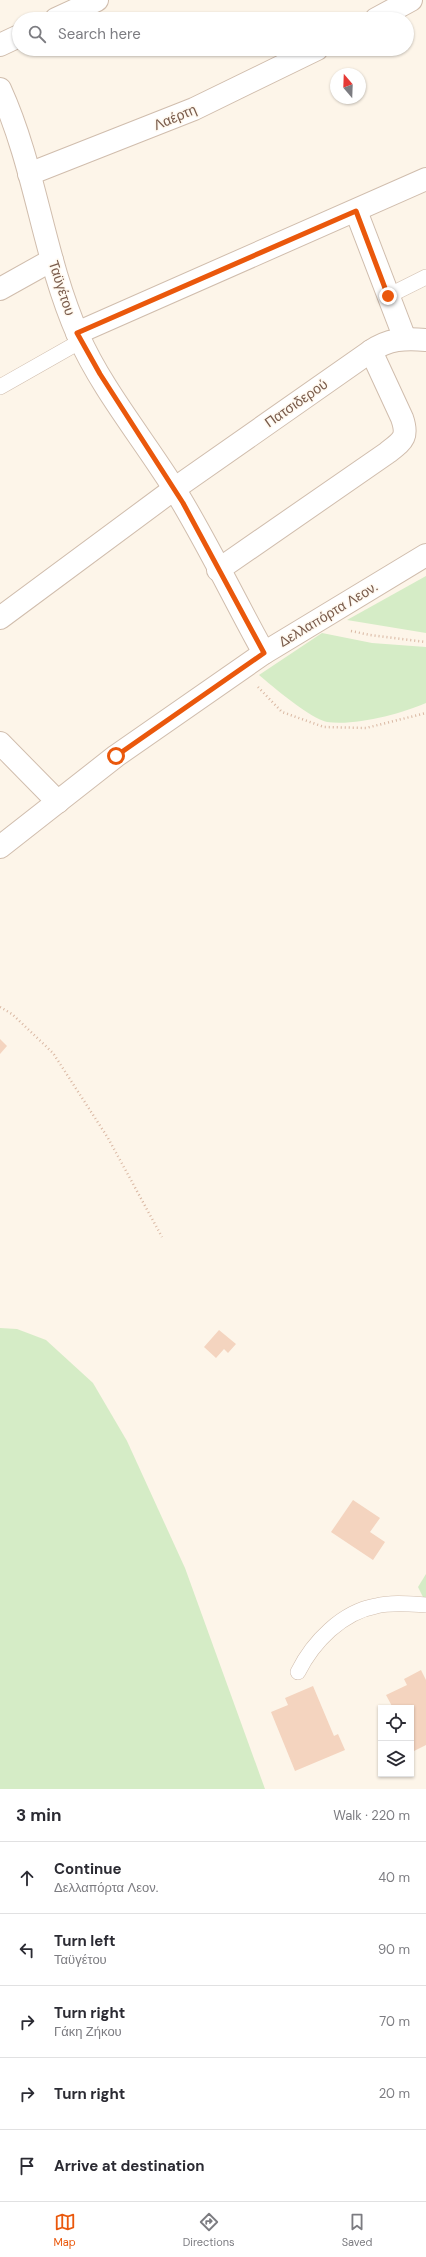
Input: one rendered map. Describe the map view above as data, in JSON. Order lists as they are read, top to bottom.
{
  "streets": {
    "street": [
      "Λαέρτη",
      "Ταϋγέτου",
      "Πατσιδερού",
      "Δελλαπόρτα Λεον."
    ]
  },
  "crossings": [
    ["Λαέρτη", "Ταϋγέτου"],
    ["Ταϋγέτου", "Πατσιδερού"],
    ["Ταϋγέτου", "Δελλαπόρτα Λεον."]
  ],
  "north": "top",
  "page": {
    "search": "Search here",
    "heading": ["3 min", "Walk · 220 m"],
    "list": [
      ["Continue", "Δελλαπόρτα Λεον.", "40 m"],
      ["Turn left", "Ταϋγέτου", "90 m"],
      ["Turn right", "Γάκη Ζήκου", "70 m"],
      ["Turn right", "20 m"],
      "Arrive at destination"
    ],
    "nav": ["Map", "Directions", "Saved"]
  }
}
